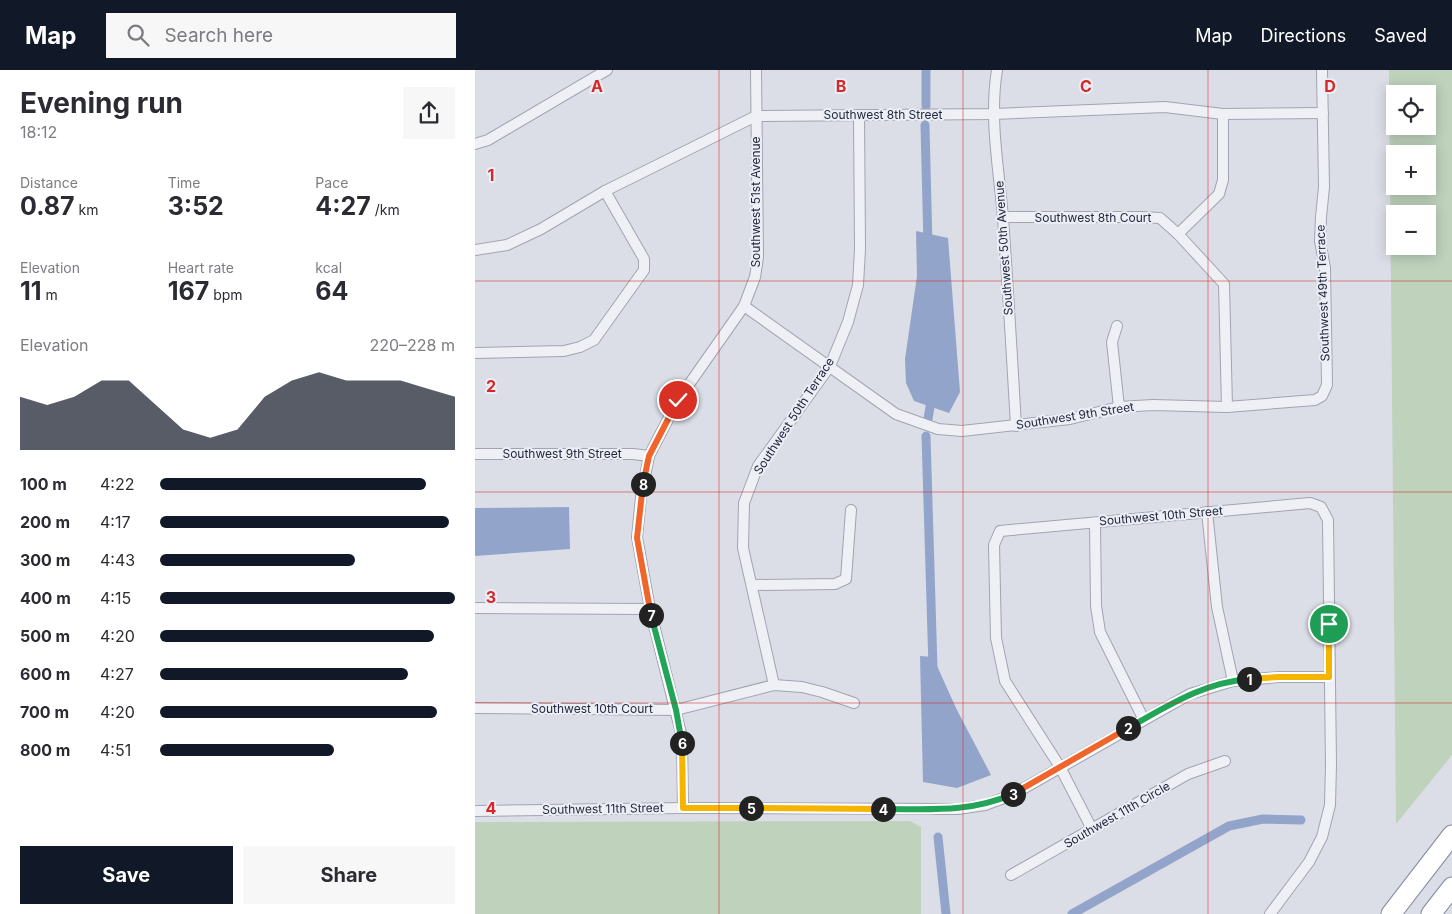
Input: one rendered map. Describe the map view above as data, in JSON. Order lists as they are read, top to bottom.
{
  "streets": {
    "street": [
      "Southwest 8th Street",
      "Southwest 51st Avenue",
      "Southwest 8th Court",
      "Southwest 50th Avenue",
      "Southwest 49th Terrace",
      "Southwest 50th Terrace",
      "Southwest 9th Street",
      "Southwest 10th Street",
      "Southwest 10th Court",
      "Southwest 11th Street",
      "Southwest 11th Circle"
    ]
  },
  "crossings": [
    ["Southwest 8th Street", "Southwest 51st Avenue"],
    ["Southwest 8th Street", "Southwest 50th Avenue"],
    ["Southwest 8th Street", "Southwest 49th Terrace"],
    ["Southwest 8th Street", "Southwest 50th Terrace"],
    ["Southwest 51st Avenue", "Southwest 9th Street"],
    ["Southwest 51st Avenue", "Southwest 10th Court"],
    ["Southwest 51st Avenue", "Southwest 11th Street"],
    ["Southwest 8th Court", "Southwest 50th Avenue"],
    ["Southwest 8th Court", "Southwest 9th Street"],
    ["Southwest 50th Avenue", "Southwest 9th Street"],
    ["Southwest 49th Terrace", "Southwest 9th Street"],
    ["Southwest 50th Terrace", "Southwest 9th Street"],
    ["Southwest 50th Terrace", "Southwest 10th Court"],
    ["Southwest 10th Street", "Southwest 11th Street"]
  ],
  "page": {
    "header": "Map",
    "search": "Search here",
    "nav": ["Map", "Directions", "Saved"],
    "heading": ["Evening run", "18:12"],
    "map_buttons": ["+", "−"],
    "stats": [
      ["Distance", "0.87 km"],
      ["Time", "3:52"],
      ["Pace", "4:27 /km"],
      ["Elevation", "11 m"],
      ["Heart rate", "167 bpm"],
      ["kcal", "64"]
    ],
    "chart": ["Elevation", "220–228 m"],
    "list": [
      {
        "name": "100 m",
        "note": "4:22"
      },
      {
        "name": "200 m",
        "note": "4:17"
      },
      {
        "name": "300 m",
        "note": "4:43"
      },
      {
        "name": "400 m",
        "note": "4:15"
      },
      {
        "name": "500 m",
        "note": "4:20"
      },
      {
        "name": "600 m",
        "note": "4:27"
      },
      {
        "name": "700 m",
        "note": "4:20"
      },
      {
        "name": "800 m",
        "note": "4:51"
      }
    ],
    "pins": [
      "8",
      "7",
      "1",
      "2",
      "6",
      "3",
      "5",
      "4"
    ],
    "buttons": ["Save", "Share"]
  },
  "grid": {
    "columns": [
      "A",
      "B",
      "C",
      "D"
    ],
    "rows": [
      "1",
      "2",
      "3",
      "4"
    ]
  }
}
